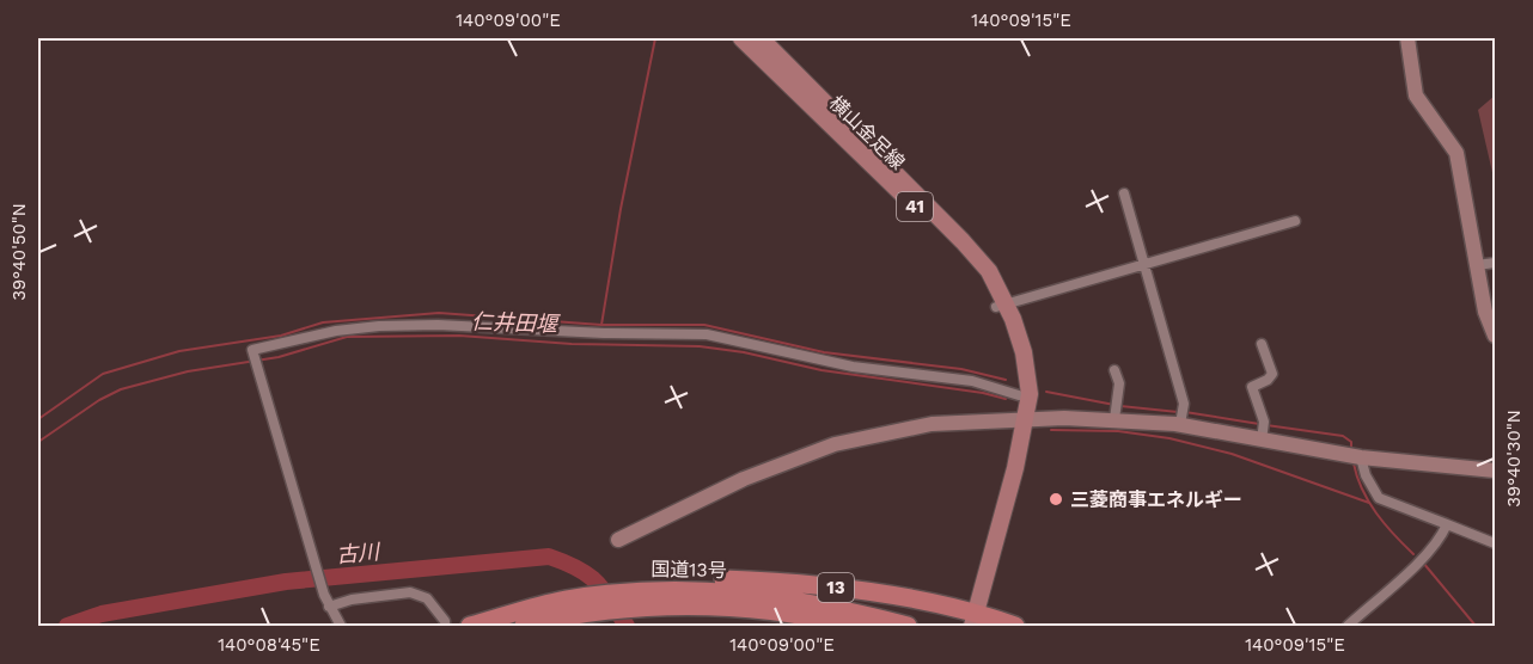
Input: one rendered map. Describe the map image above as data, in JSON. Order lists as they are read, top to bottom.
{
  "streets": {
    "highway": ["国道13号", "13"],
    "main road": ["横山金足線", "41"]
  },
  "crossings": [
    ["横山金足線", "13"],
    ["国道13号", "13"]
  ],
  "water": ["仁井田堰", "古川"],
  "places": ["三菱商事エネルギー"],
  "coordinates": [
    "140°09'00\"E",
    "140°09'15\"E",
    "39°40'50\"N",
    "39°40'30\"N",
    "140°08'45\"E"
  ]
}
